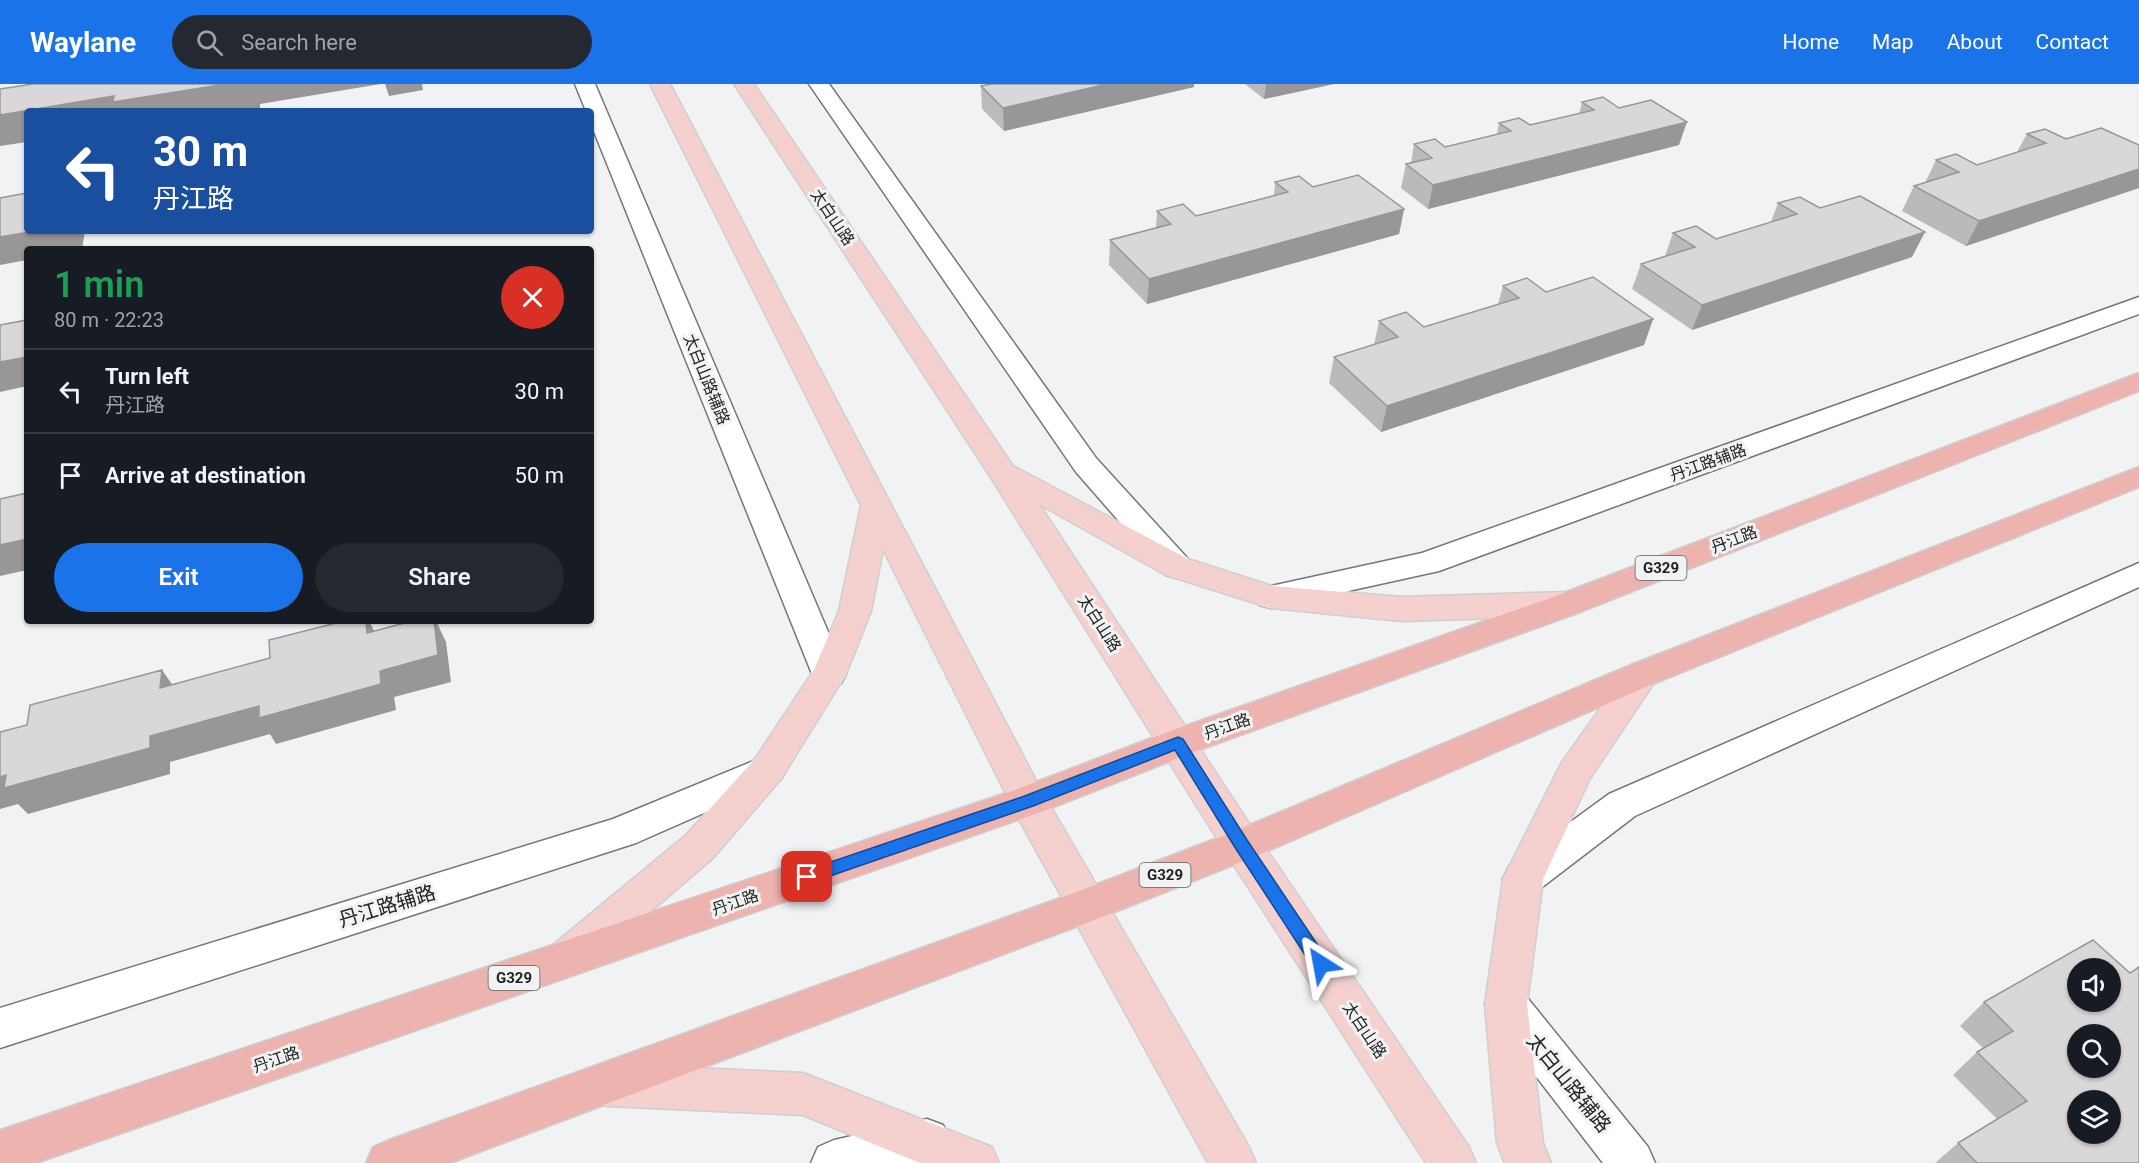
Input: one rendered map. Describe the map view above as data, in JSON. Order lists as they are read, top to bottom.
{
  "streets": {
    "highway": ["丹江路", "G329"],
    "main road": ["太白山路"],
    "street": ["太白山路辅路", "丹江路辅路"]
  },
  "crossings": [
    ["太白山路", "丹江路"],
    ["太白山路", "G329"]
  ],
  "page": {
    "header": "Waylane",
    "search": "Search here",
    "nav": [
      "Home",
      "Map",
      "About",
      "Contact"
    ],
    "turn": ["30 m", "丹江路"],
    "heading": ["1 min", "80 m · 22:23"],
    "list": [
      {
        "name": "Turn left",
        "note": "丹江路",
        "value": "30 m"
      },
      {
        "name": "Arrive at destination",
        "value": "50 m"
      }
    ],
    "buttons": ["Exit", "Share"]
  }
}
